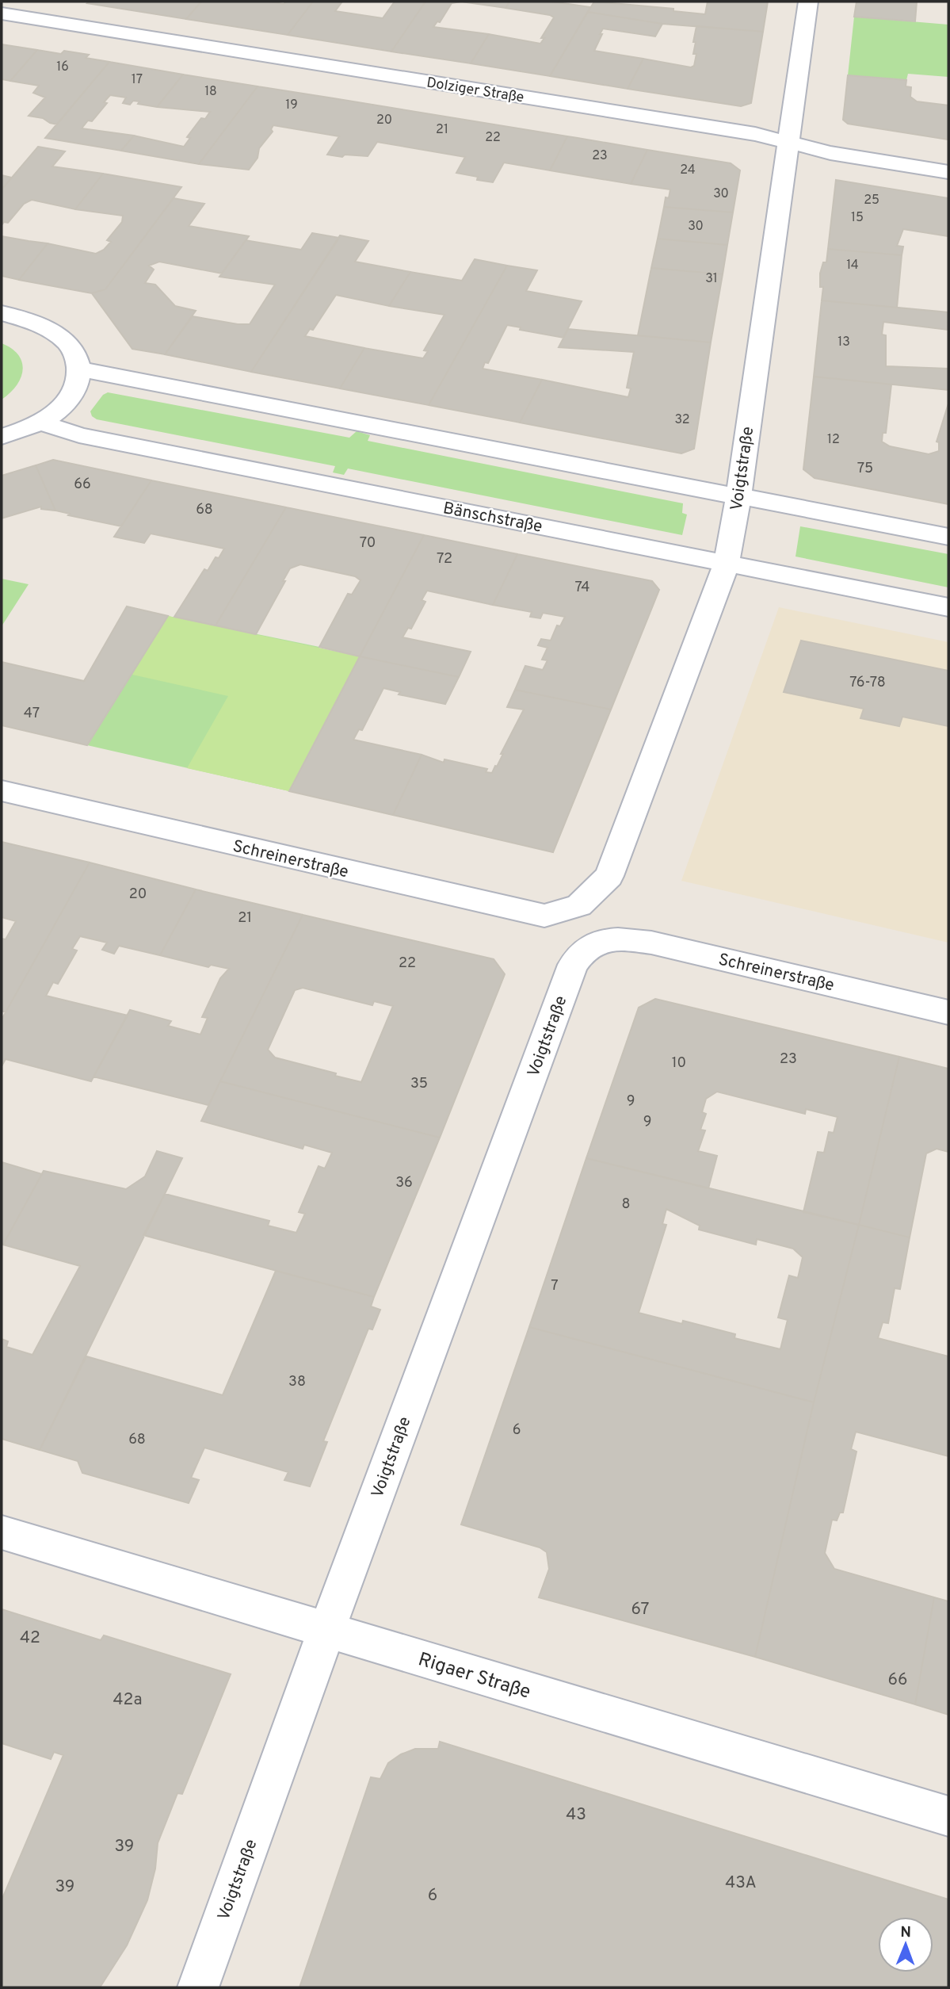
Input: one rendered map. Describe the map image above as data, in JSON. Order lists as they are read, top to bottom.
{
  "streets": {
    "street": [
      "Dolziger Straße",
      "Voigtstraße",
      "Bänschstraße",
      "Schreinerstraße",
      "Rigaer Straße"
    ]
  },
  "crossings": [
    ["Dolziger Straße", "Voigtstraße"],
    ["Voigtstraße", "Bänschstraße"],
    ["Voigtstraße", "Schreinerstraße"],
    ["Voigtstraße", "Rigaer Straße"]
  ],
  "house_numbers": [
    "16",
    "17",
    "18",
    "19",
    "20",
    "21",
    "22",
    "23",
    "24",
    "30",
    "25",
    "15",
    "30",
    "14",
    "31",
    "13",
    "32",
    "12",
    "75",
    "66",
    "68",
    "70",
    "72",
    "74",
    "76-78",
    "47",
    "20",
    "21",
    "22",
    "23",
    "10",
    "35",
    "9",
    "9",
    "36",
    "8",
    "7",
    "38",
    "6",
    "68",
    "67",
    "42",
    "66",
    "42a",
    "43",
    "39",
    "43A",
    "39",
    "6"
  ],
  "north": "top"
}
